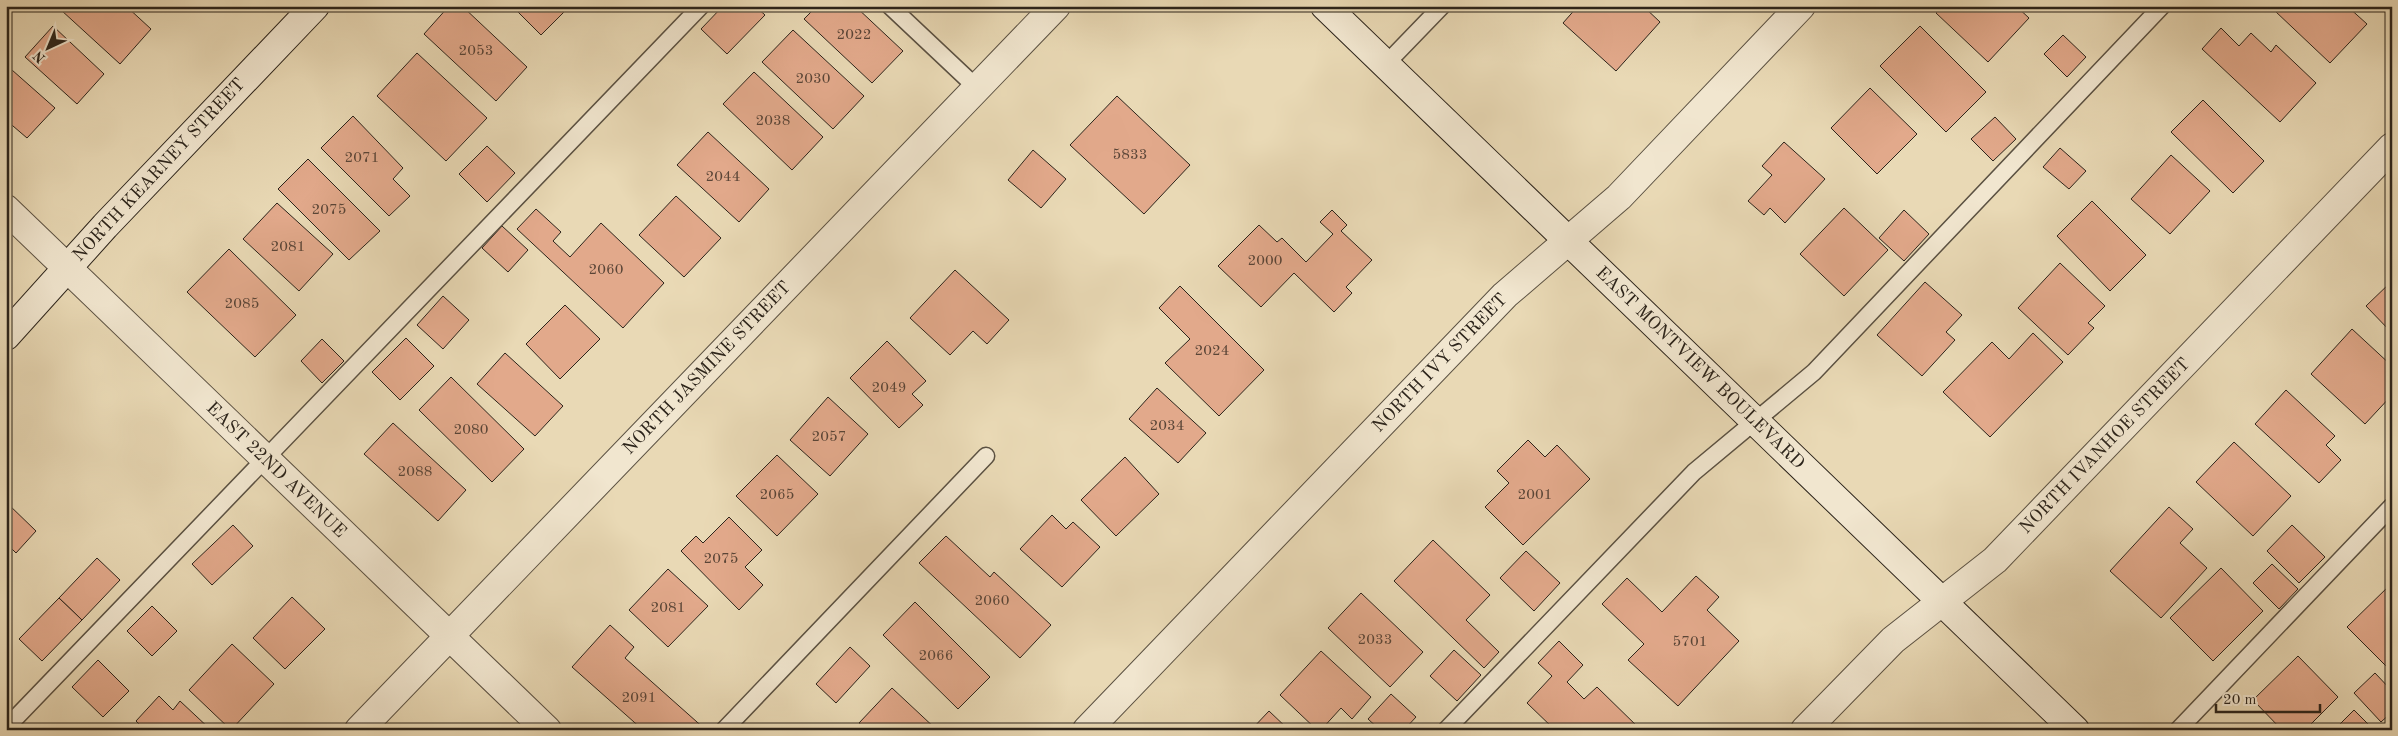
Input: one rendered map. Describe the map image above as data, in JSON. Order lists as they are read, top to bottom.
{
  "streets": {
    "street": [
      "NORTH KEARNEY STREET",
      "NORTH IVY STREET",
      "NORTH JASMINE STREET",
      "EAST MONTVIEW BOULEVARD",
      "NORTH IVANHOE STREET",
      "EAST 22ND AVENUE"
    ]
  },
  "crossings": [
    ["NORTH KEARNEY STREET", "EAST 22ND AVENUE"],
    ["NORTH IVY STREET", "EAST MONTVIEW BOULEVARD"],
    ["NORTH JASMINE STREET", "EAST 22ND AVENUE"],
    ["EAST MONTVIEW BOULEVARD", "NORTH IVANHOE STREET"]
  ],
  "house_numbers": [
    "2022",
    "2053",
    "2030",
    "2038",
    "5833",
    "2071",
    "2044",
    "2075",
    "2081",
    "2000",
    "2060",
    "2085",
    "2024",
    "2049",
    "2034",
    "2080",
    "2057",
    "2088",
    "2065",
    "2001",
    "2075",
    "2060",
    "2081",
    "2033",
    "5701",
    "2066",
    "2091"
  ],
  "scale_bar": "20 m",
  "north": "bottom left"
}
